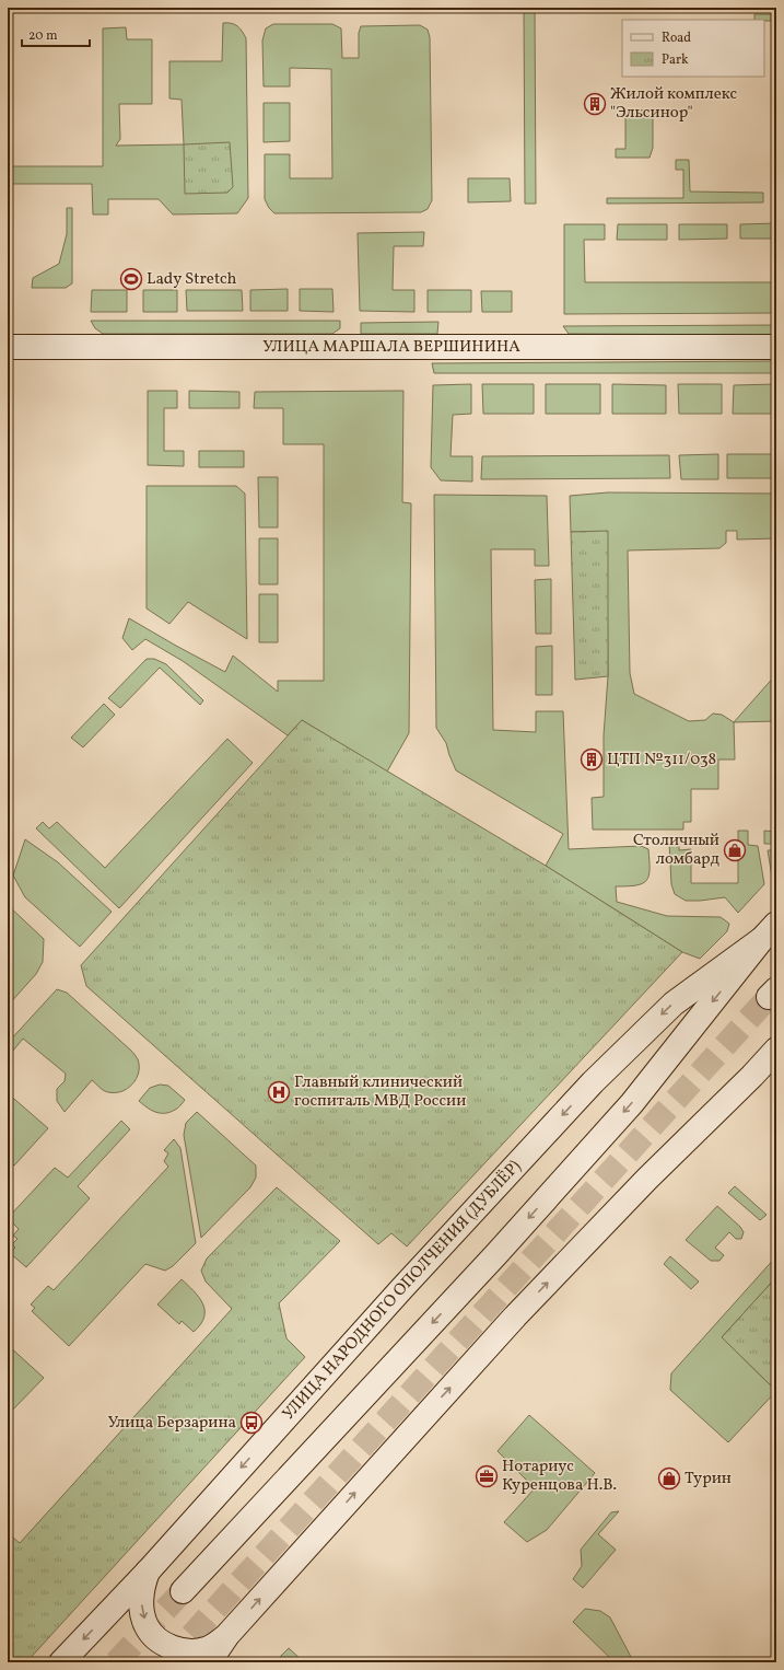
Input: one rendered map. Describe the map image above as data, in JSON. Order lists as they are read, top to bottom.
{
  "streets": {
    "street": ["УЛИЦА МАРШАЛА ВЕРШИНИНА", "УЛИЦА НАРОДНОГО ОПОЛЧЕНИЯ (ДУБЛЁР)"]
  },
  "places": {
    "building": ["Жилой комплекс \"Эльсинор\"", "ЦТП №311/038"],
    "sports": ["Lady Stretch"],
    "shop": ["Столичный ломбард", "Турин"],
    "hospital": ["Главный клинический госпиталь МВД России"],
    "bus stop": ["Улица Берзарина"],
    "office": ["Нотариус Куренцова Н.В."]
  },
  "legend": ["Road", "Park"],
  "scale_bar": "20 m"
}
